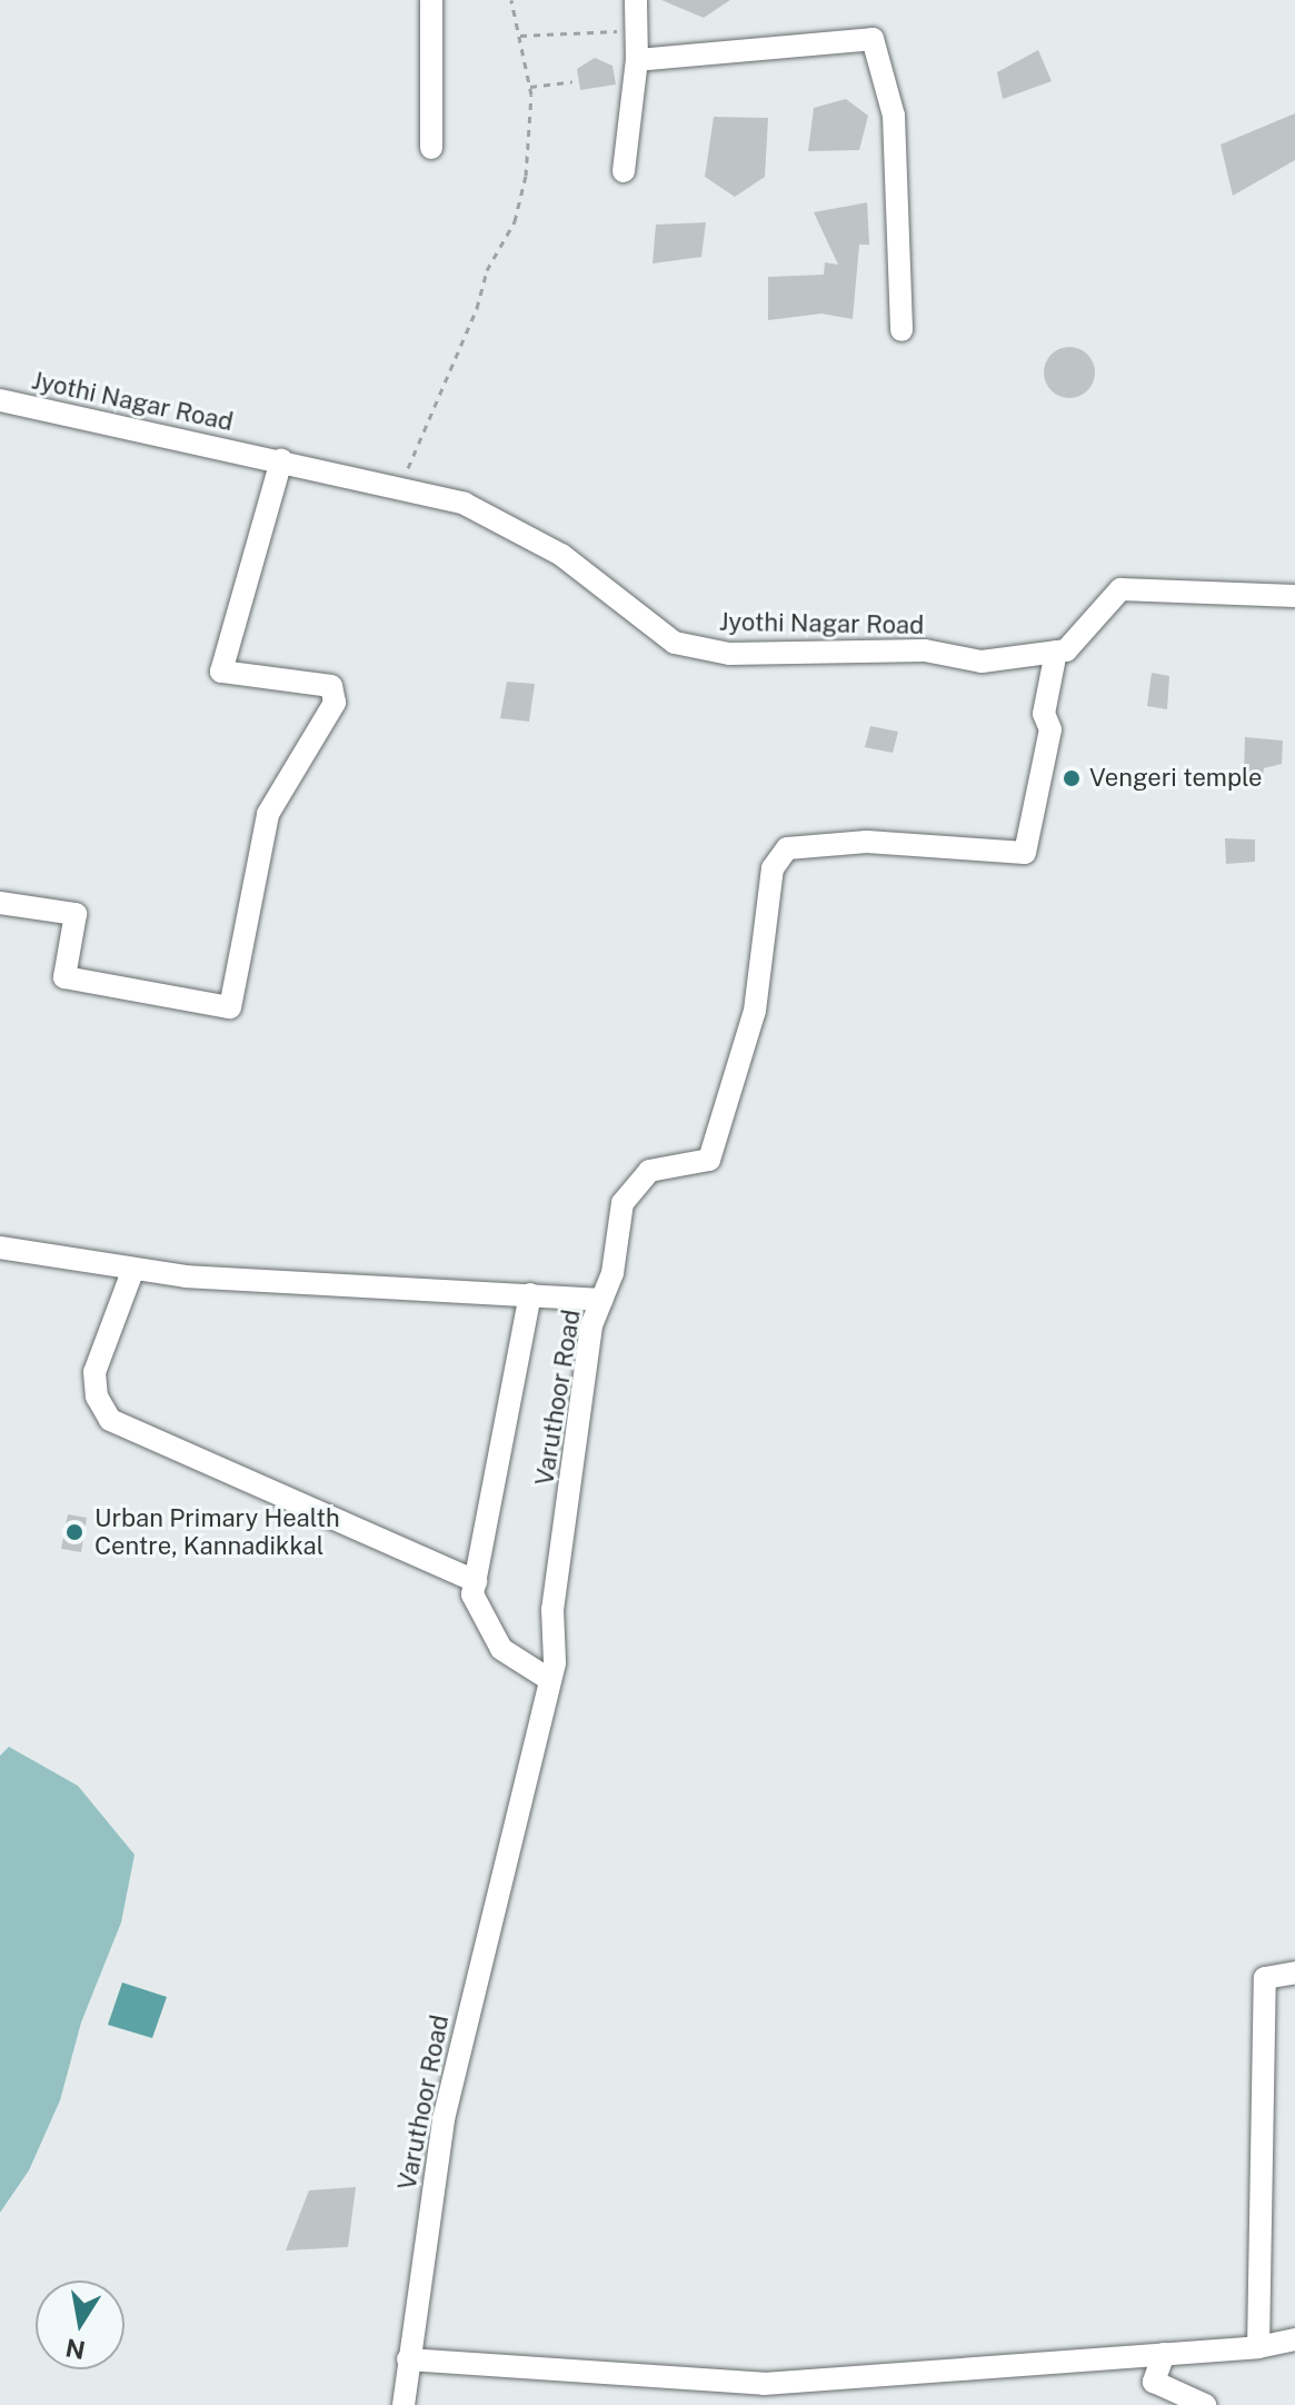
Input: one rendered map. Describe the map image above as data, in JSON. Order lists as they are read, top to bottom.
{
  "streets": {
    "street": ["Jyothi Nagar Road", "Varuthoor Road"]
  },
  "crossings": [
    ["Jyothi Nagar Road", "Varuthoor Road"]
  ],
  "places": ["Vengeri temple", "Urban Primary Health Centre, Kannadikkal"],
  "north": "bottom"
}
